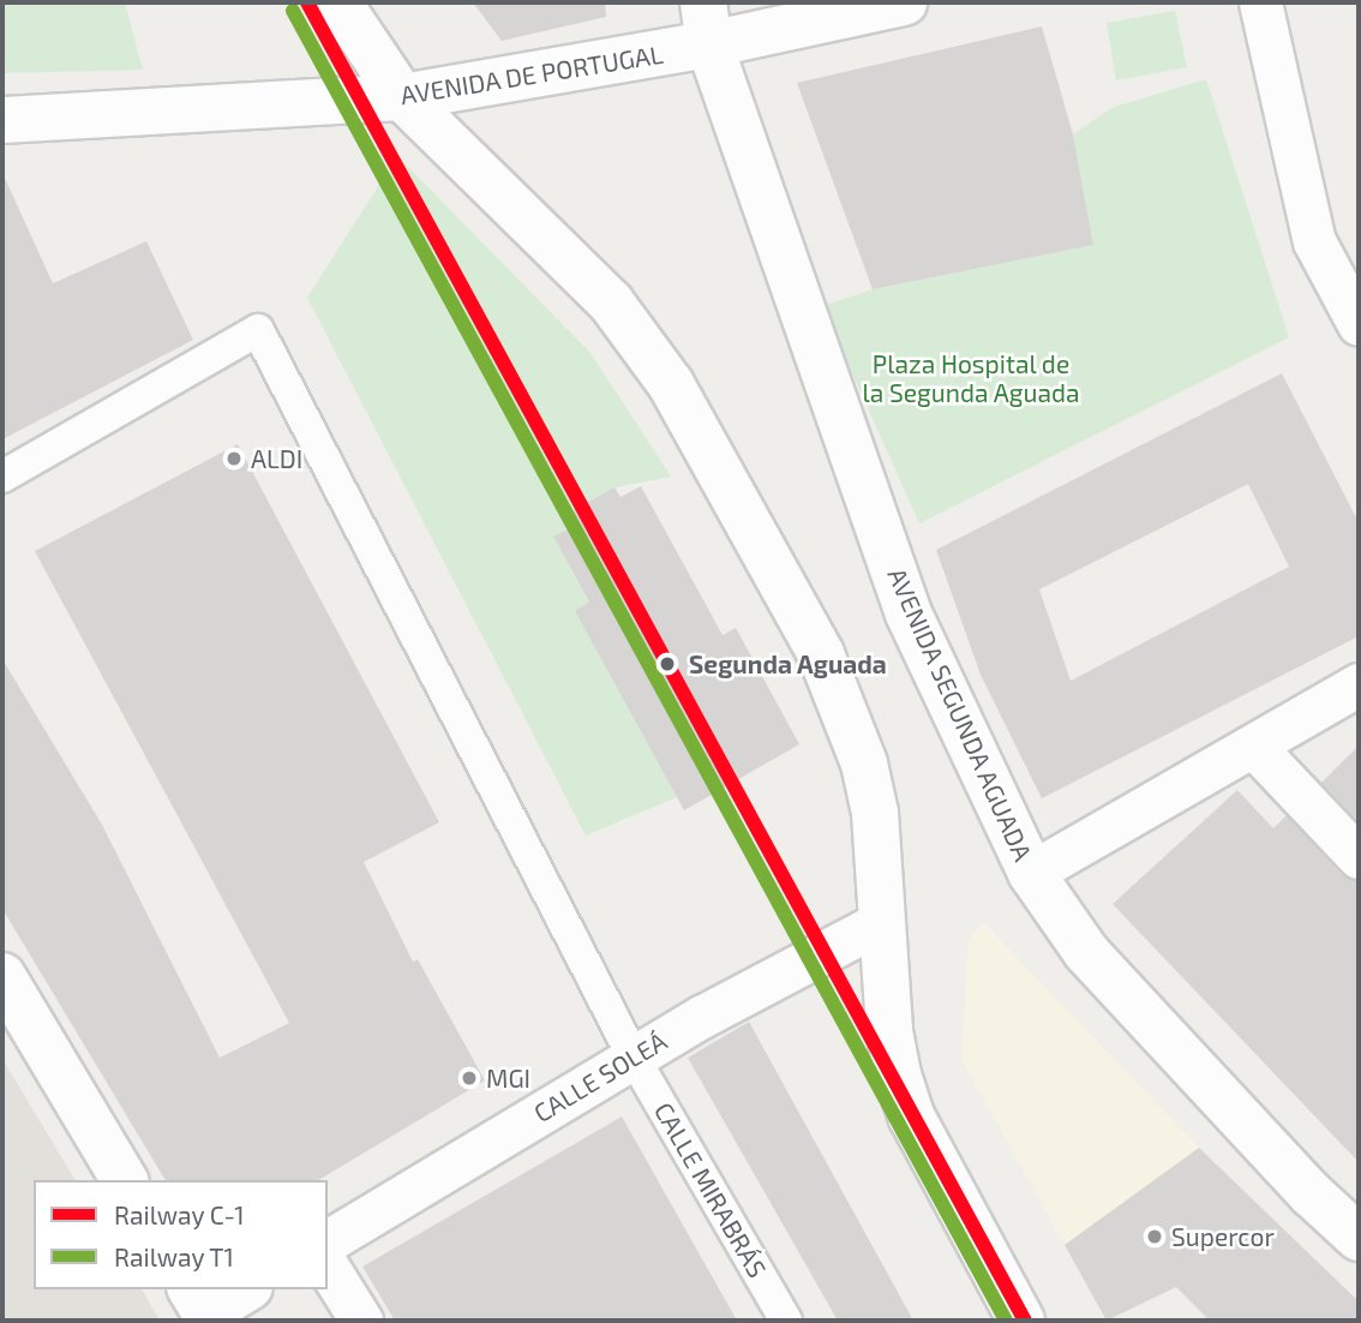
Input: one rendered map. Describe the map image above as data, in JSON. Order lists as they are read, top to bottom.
{
  "streets": {
    "street": [
      "AVENIDA DE PORTUGAL",
      "AVENIDA SEGUNDA AGUADA",
      "CALLE SOLEÁ",
      "CALLE MIRABRÁS"
    ]
  },
  "crossings": [
    ["AVENIDA DE PORTUGAL", "AVENIDA SEGUNDA AGUADA"],
    ["CALLE SOLEÁ", "CALLE MIRABRÁS"]
  ],
  "parks": ["Plaza Hospital de la Segunda Aguada"],
  "places": [
    "ALDI",
    "Segunda Aguada",
    "MGI",
    "Supercor"
  ],
  "lines": ["rail line C-1", "rail line T1"],
  "legend": ["Railway C-1", "Railway T1"]
}
